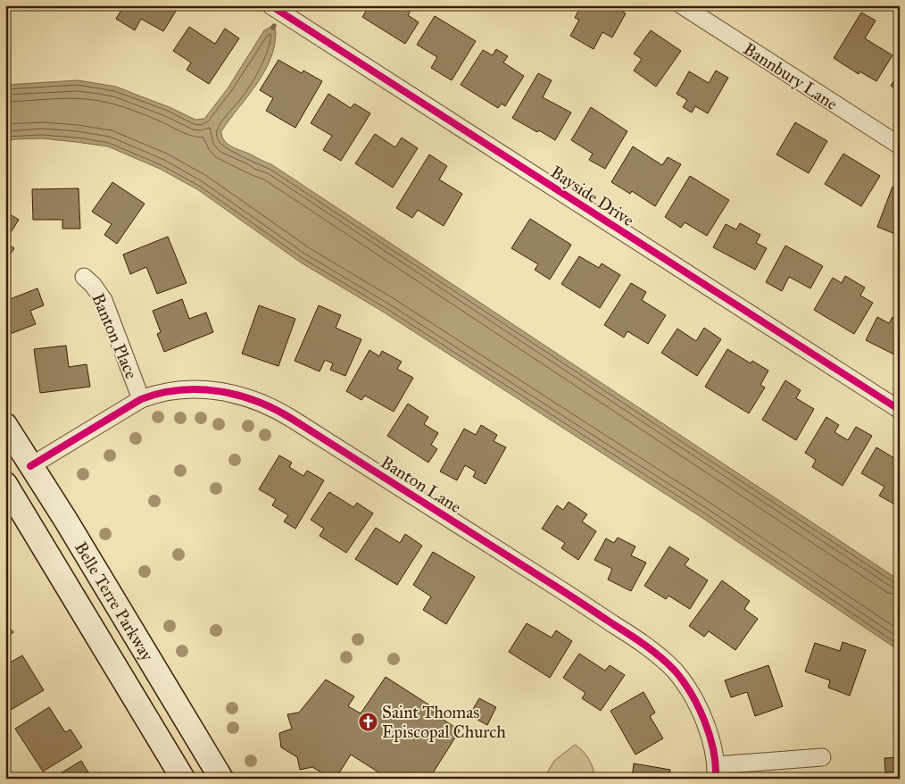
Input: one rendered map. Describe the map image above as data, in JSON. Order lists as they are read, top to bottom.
{
  "streets": {
    "main road": ["Belle Terre Parkway"],
    "street": [
      "Bannbury Lane",
      "Bayside Drive",
      "Banton Place",
      "Banton Lane"
    ]
  },
  "crossings": [
    ["Banton Place", "Banton Lane"],
    ["Banton Lane", "Belle Terre Parkway"]
  ],
  "places": {
    "church": ["Saint Thomas Episcopal Church"]
  }
}
